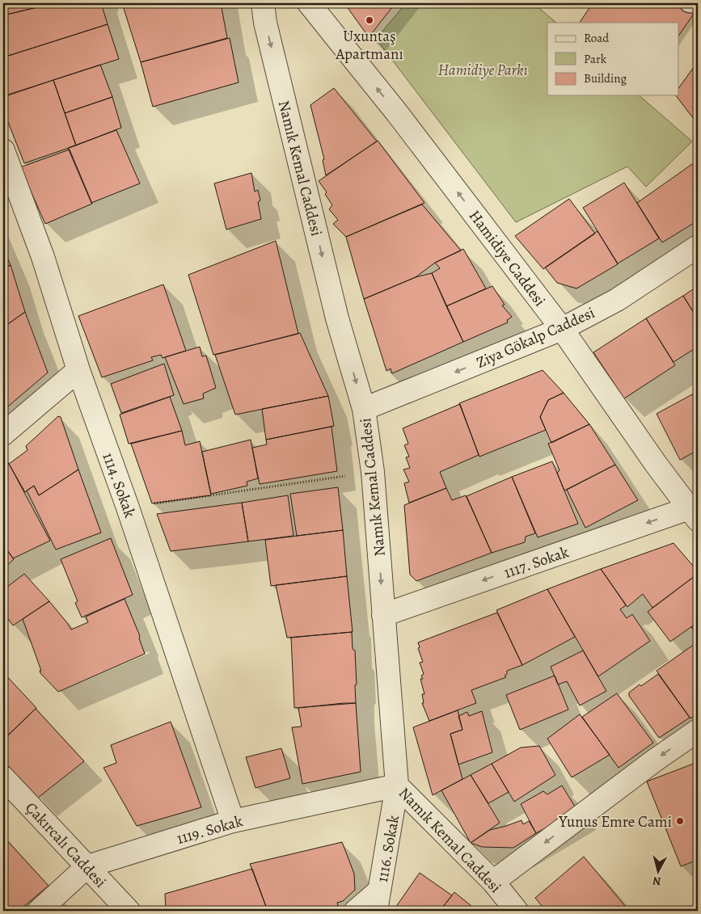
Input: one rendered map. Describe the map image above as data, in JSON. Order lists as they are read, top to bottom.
{
  "streets": {
    "street": [
      "Namık Kemal Caddesi",
      "Hamidiye Caddesi",
      "Ziya Gökalp Caddesi",
      "1114. Sokak",
      "1117. Sokak",
      "1119. Sokak",
      "Çakırcalı Caddesi",
      "1116. Sokak"
    ]
  },
  "crossings": [
    ["Namık Kemal Caddesi", "Ziya Gökalp Caddesi"],
    ["Namık Kemal Caddesi", "1117. Sokak"],
    ["Namık Kemal Caddesi", "1119. Sokak"],
    ["Namık Kemal Caddesi", "1116. Sokak"],
    ["Hamidiye Caddesi", "Ziya Gökalp Caddesi"],
    ["Hamidiye Caddesi", "1117. Sokak"],
    ["1114. Sokak", "1119. Sokak"],
    ["1119. Sokak", "Çakırcalı Caddesi"],
    ["1119. Sokak", "1116. Sokak"]
  ],
  "one_way": [
    "Namık Kemal Caddesi",
    "Hamidiye Caddesi",
    "Ziya Gökalp Caddesi",
    "1117. Sokak"
  ],
  "parks": ["Hamidiye Parkı"],
  "places": ["Uxuntaş Apartmanı", "Yunus Emre Cami"],
  "legend": ["Road", "Park", "Building"],
  "north": "bottom"
}
